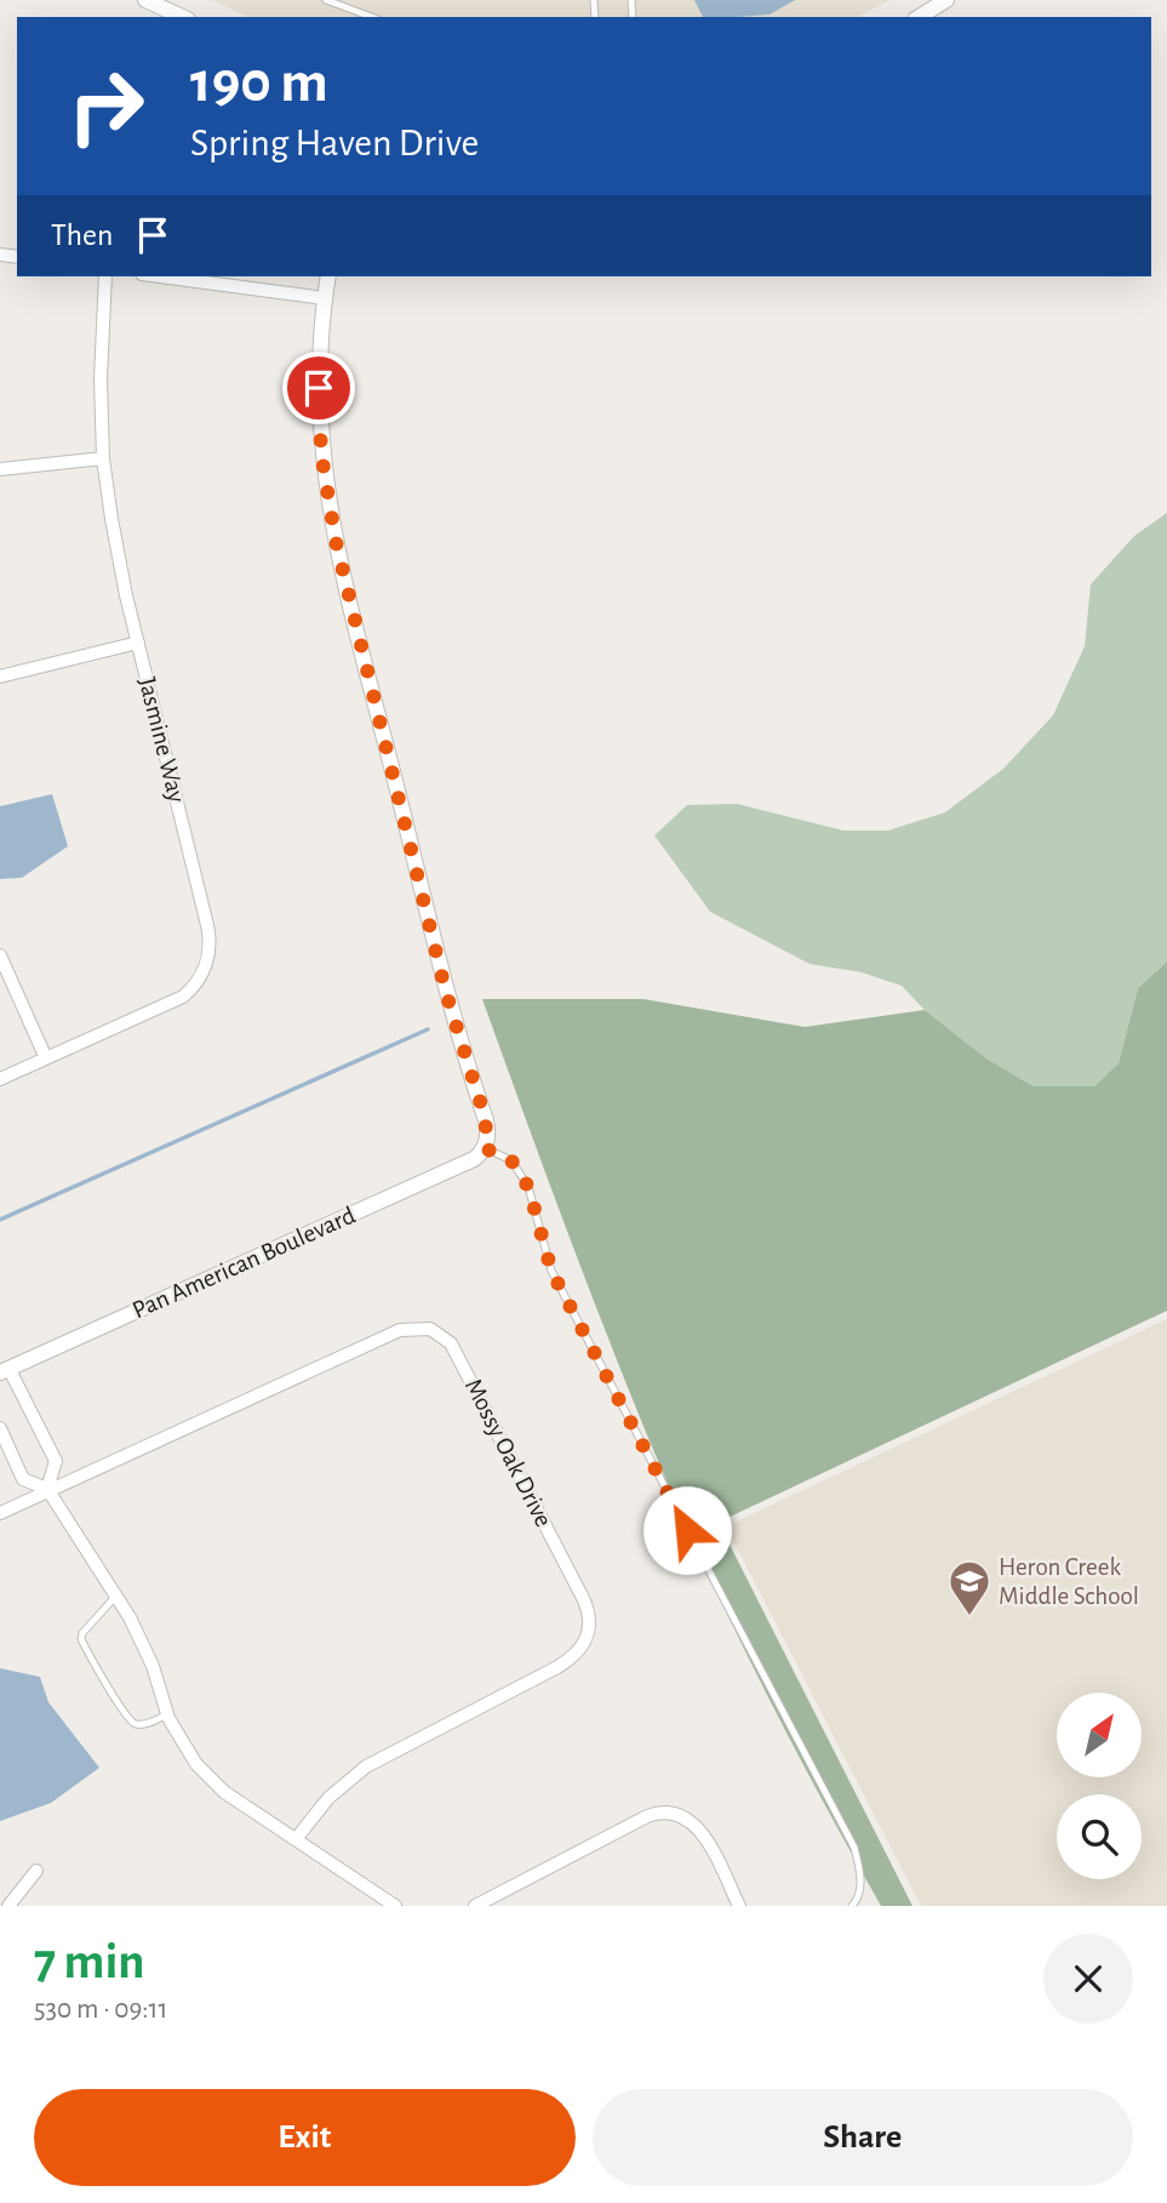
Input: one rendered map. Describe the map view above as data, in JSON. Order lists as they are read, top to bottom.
{
  "streets": {
    "street": ["Jasmine Way", "Pan American Boulevard", "Mossy Oak Drive"]
  },
  "places": {
    "school or university": ["Heron Creek Middle School"]
  },
  "north": "top right",
  "page": {
    "turn": ["190 m", "Spring Haven Drive"],
    "then": "Then",
    "heading": ["7 min", "530 m · 09:11"],
    "buttons": ["Exit", "Share"]
  }
}
